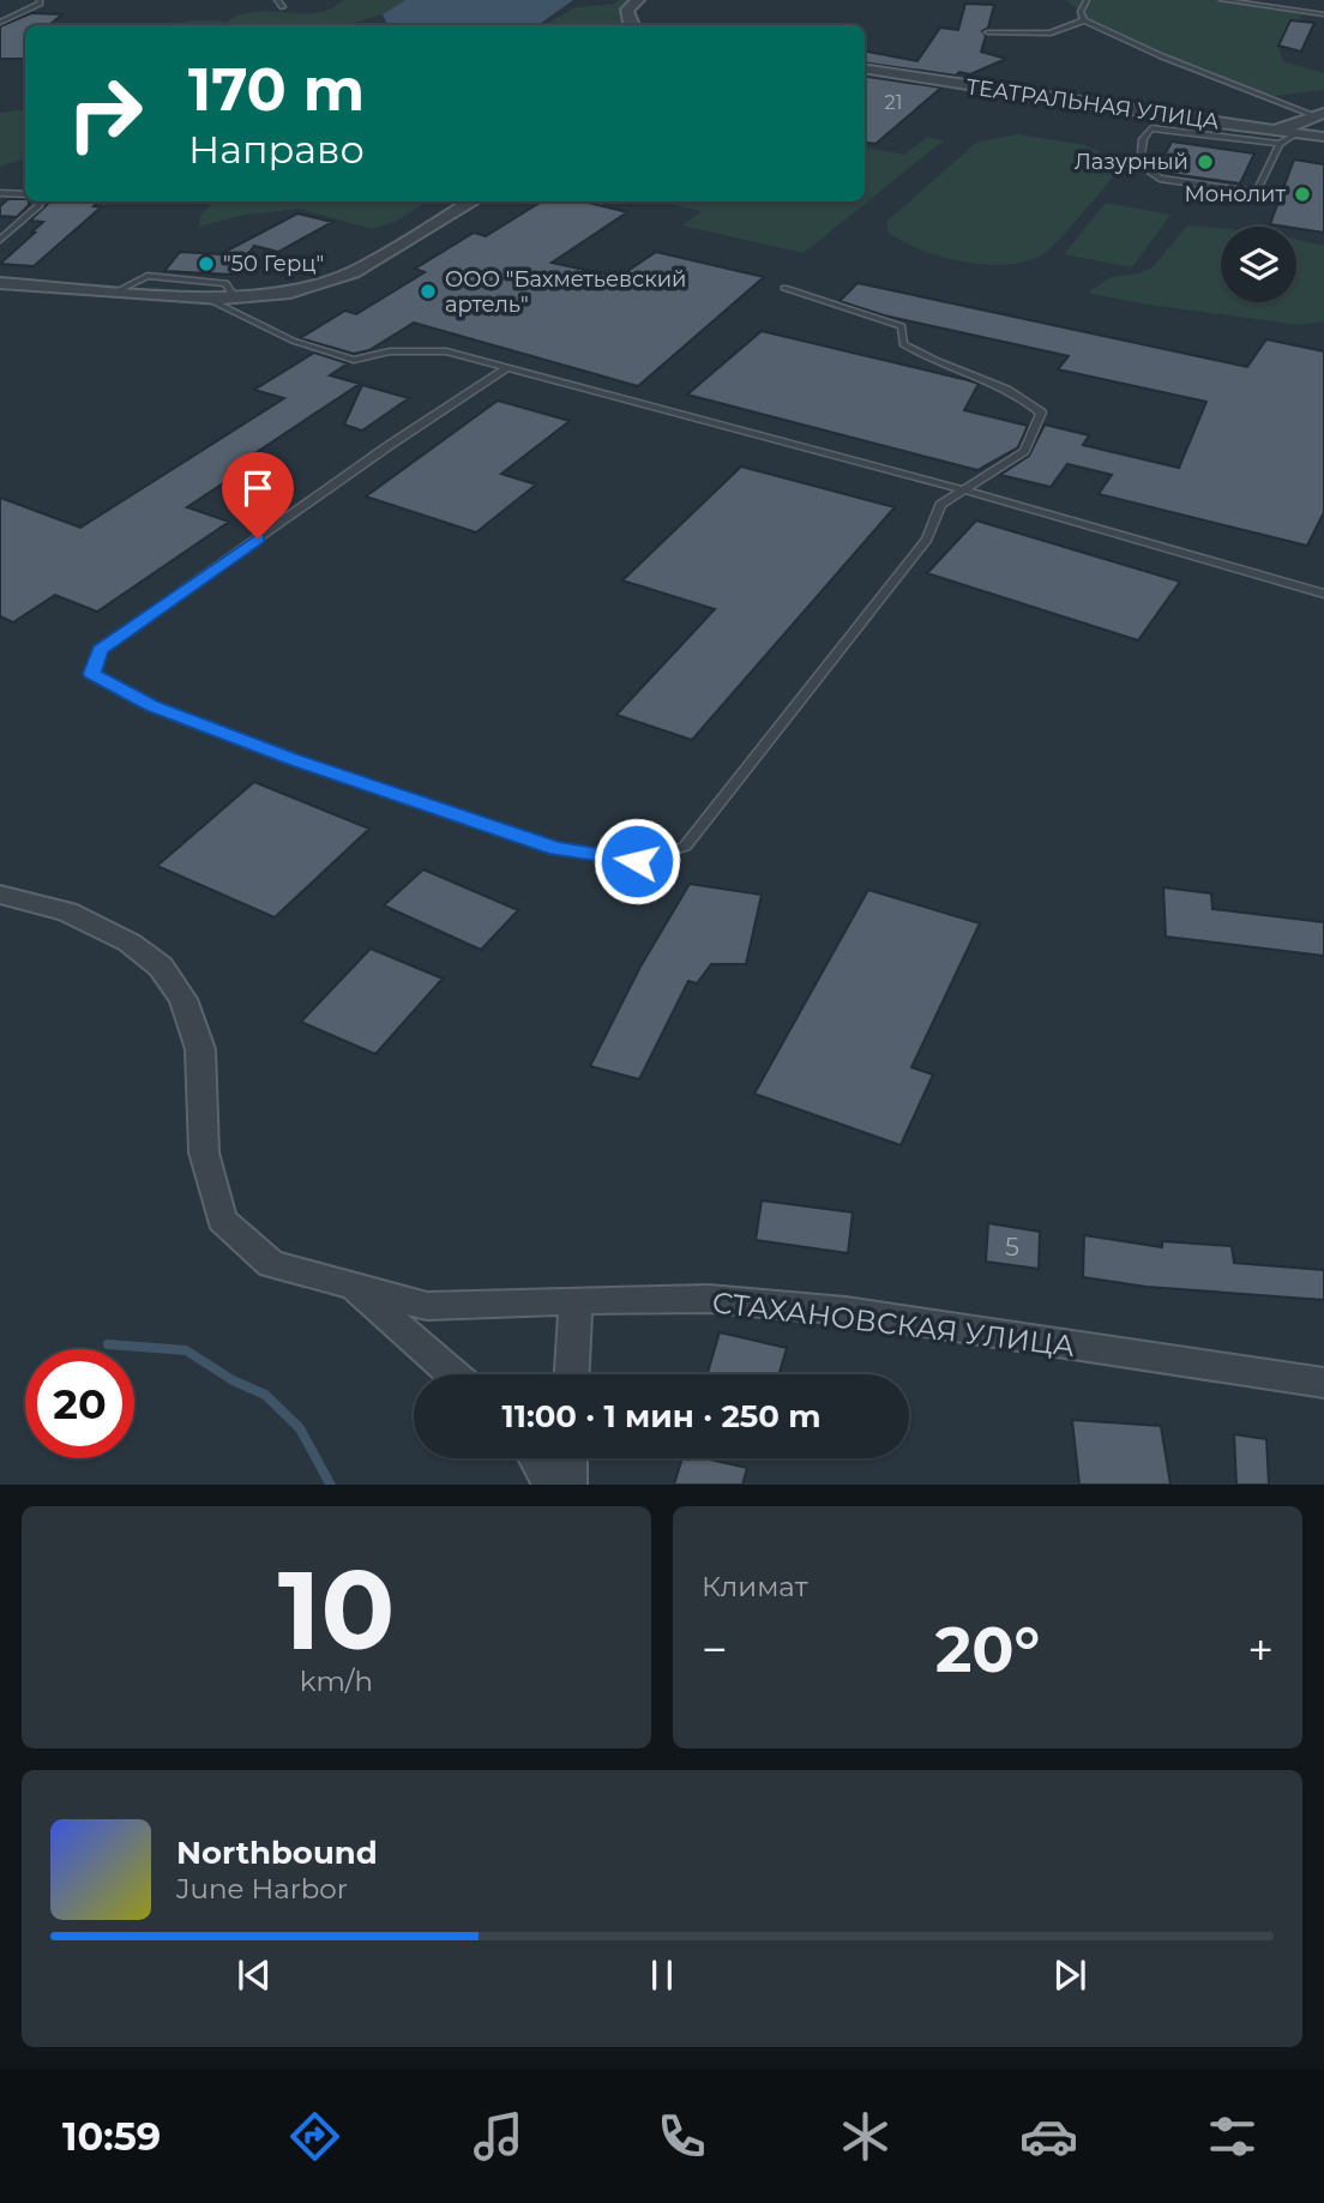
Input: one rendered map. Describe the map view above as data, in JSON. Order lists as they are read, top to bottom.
{
  "streets": {
    "street": ["ТЕАТРАЛЬНАЯ УЛИЦА", "СТАХАНОВСКАЯ УЛИЦА"]
  },
  "places": [
    "Лазурный",
    "Монолит",
    "\"50 Герц\"",
    "ООО \"Бахметьевский артель\""
  ],
  "house_numbers": ["21", "5"],
  "page": {
    "turn": ["170 m", "Направо"],
    "limit": "20",
    "trip": "11:00 · 1 мин · 250 m",
    "tile": [
      ["10", "km/h"],
      "Климат"
    ],
    "heat": ["−", "20°", "+"],
    "song": ["Northbound", "June Harbor"],
    "tabs": "10:59"
  }
}
